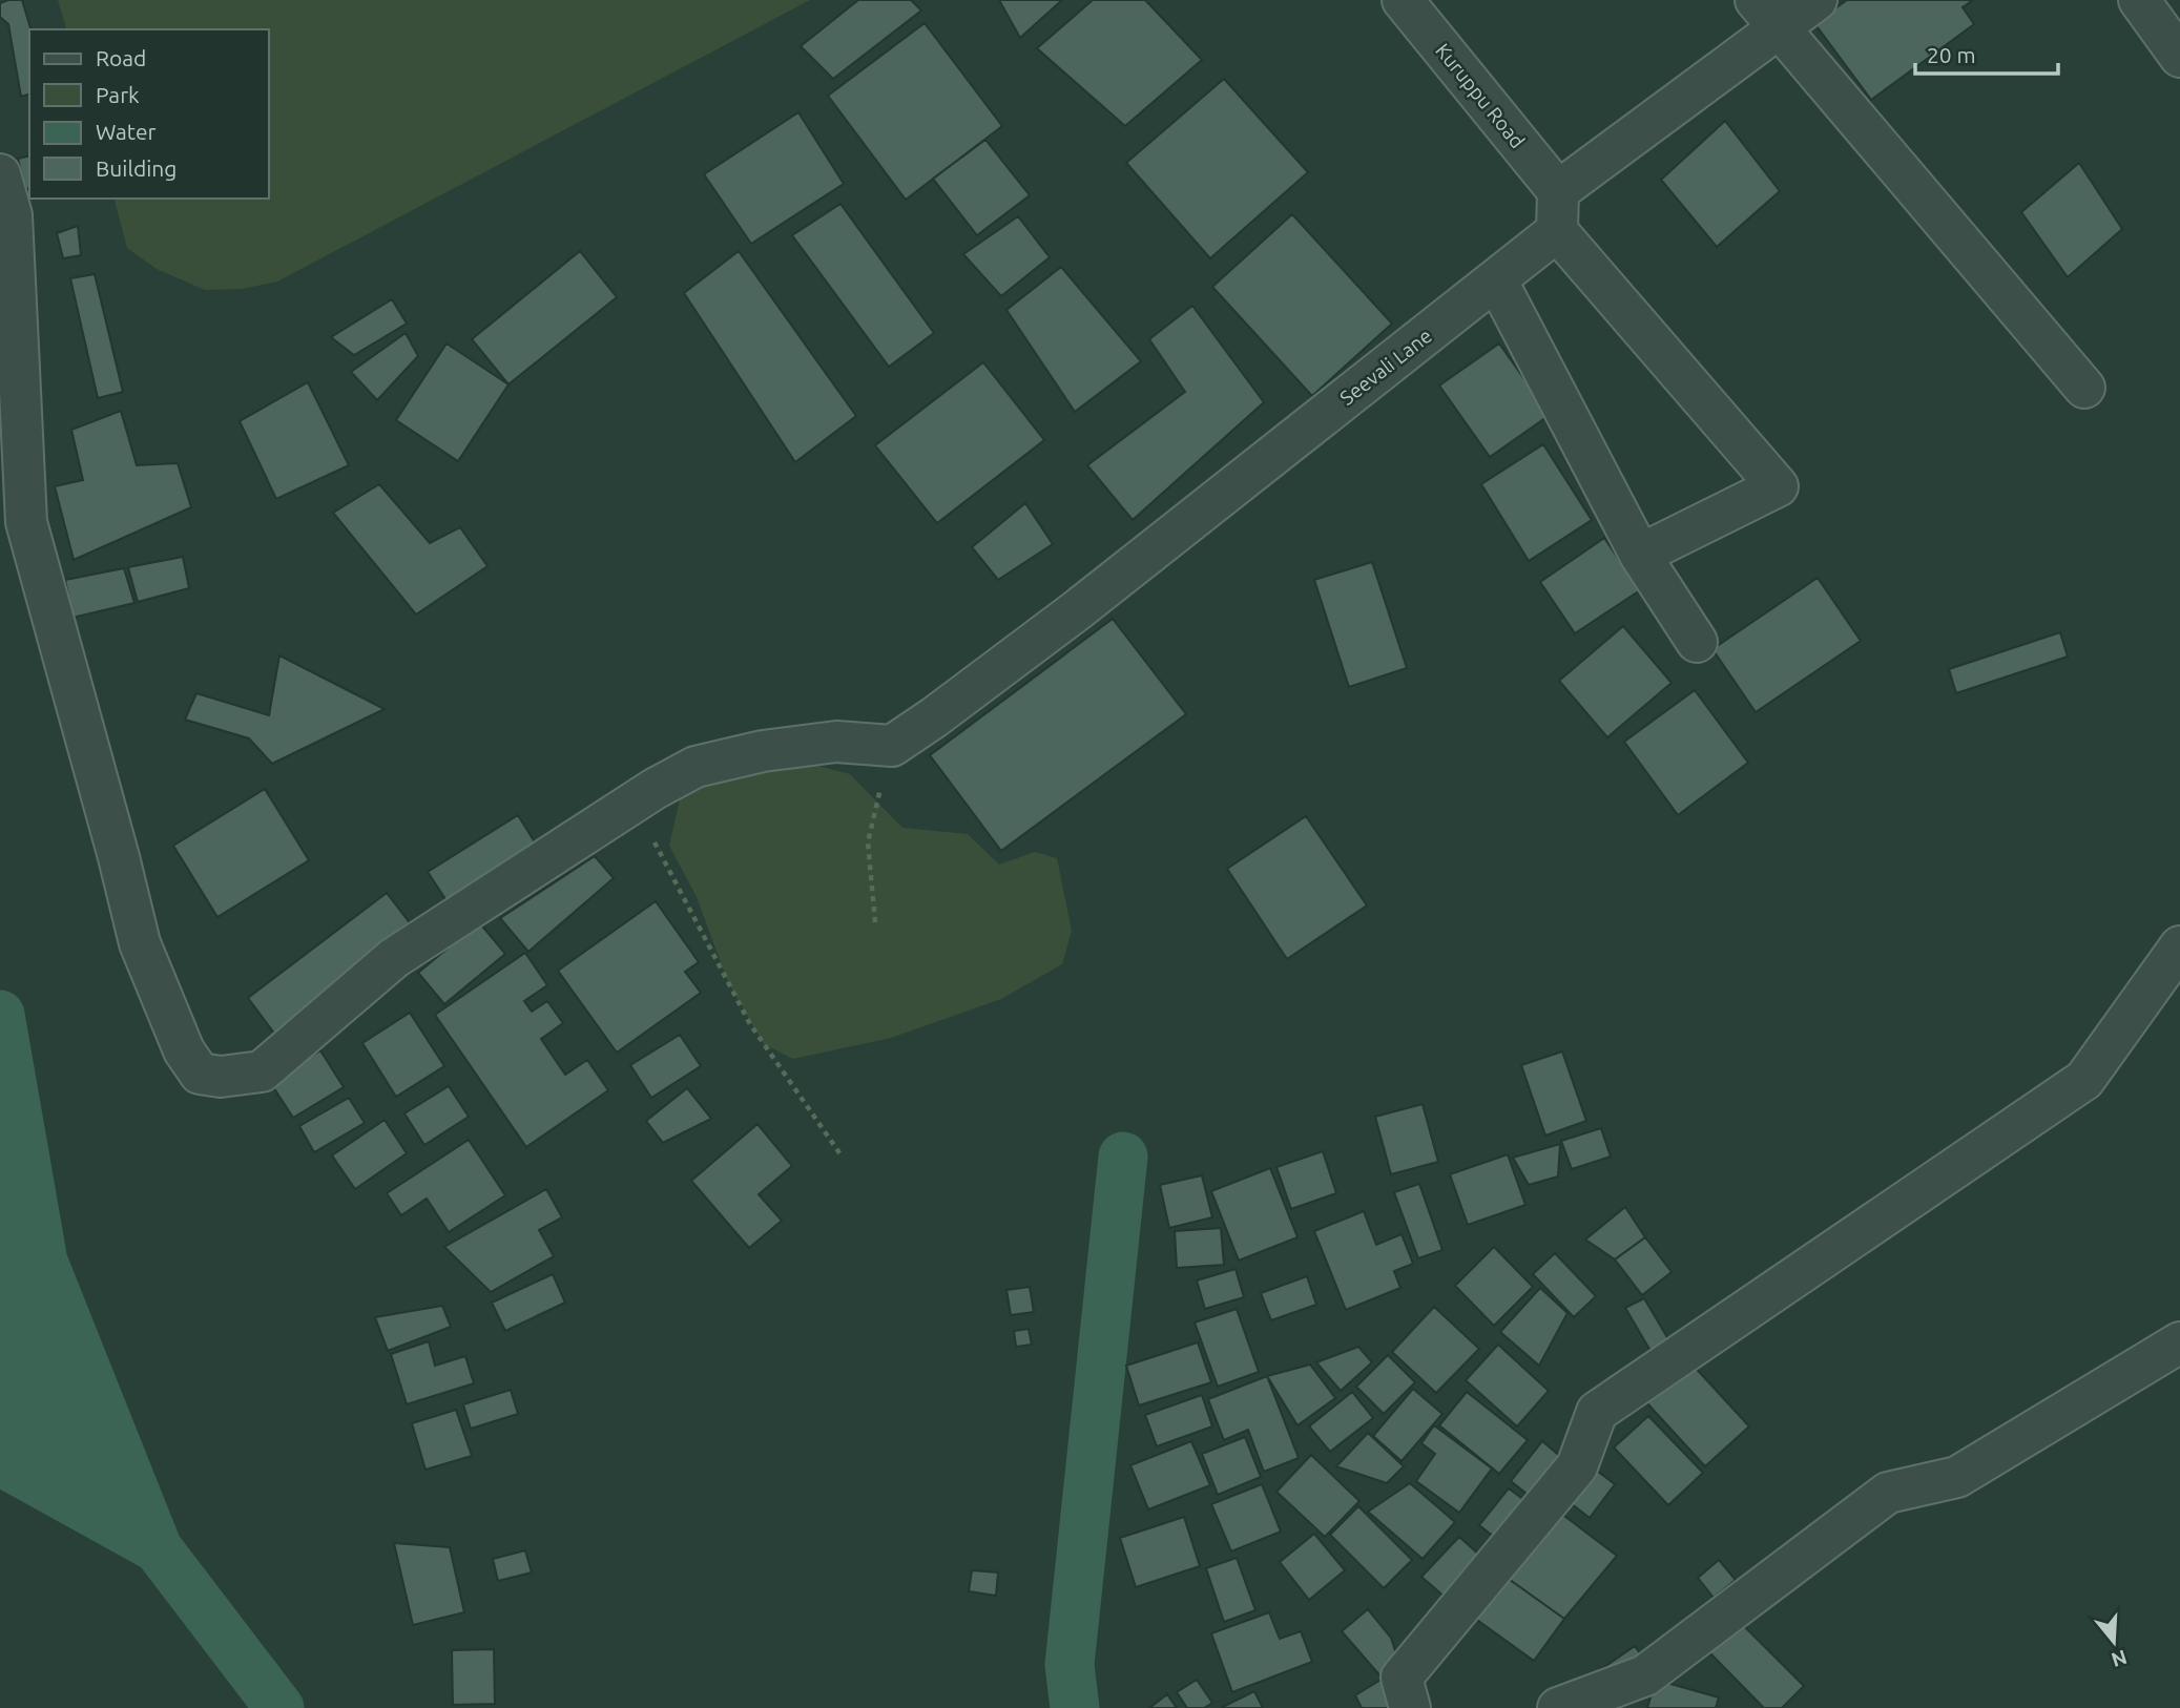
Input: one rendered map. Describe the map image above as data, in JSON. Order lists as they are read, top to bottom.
{
  "streets": {
    "street": ["Kuruppu Road", "Seevali Lane"]
  },
  "legend": [
    "Road",
    "Park",
    "Water",
    "Building"
  ],
  "scale_bar": "20 m",
  "north": "bottom"
}
